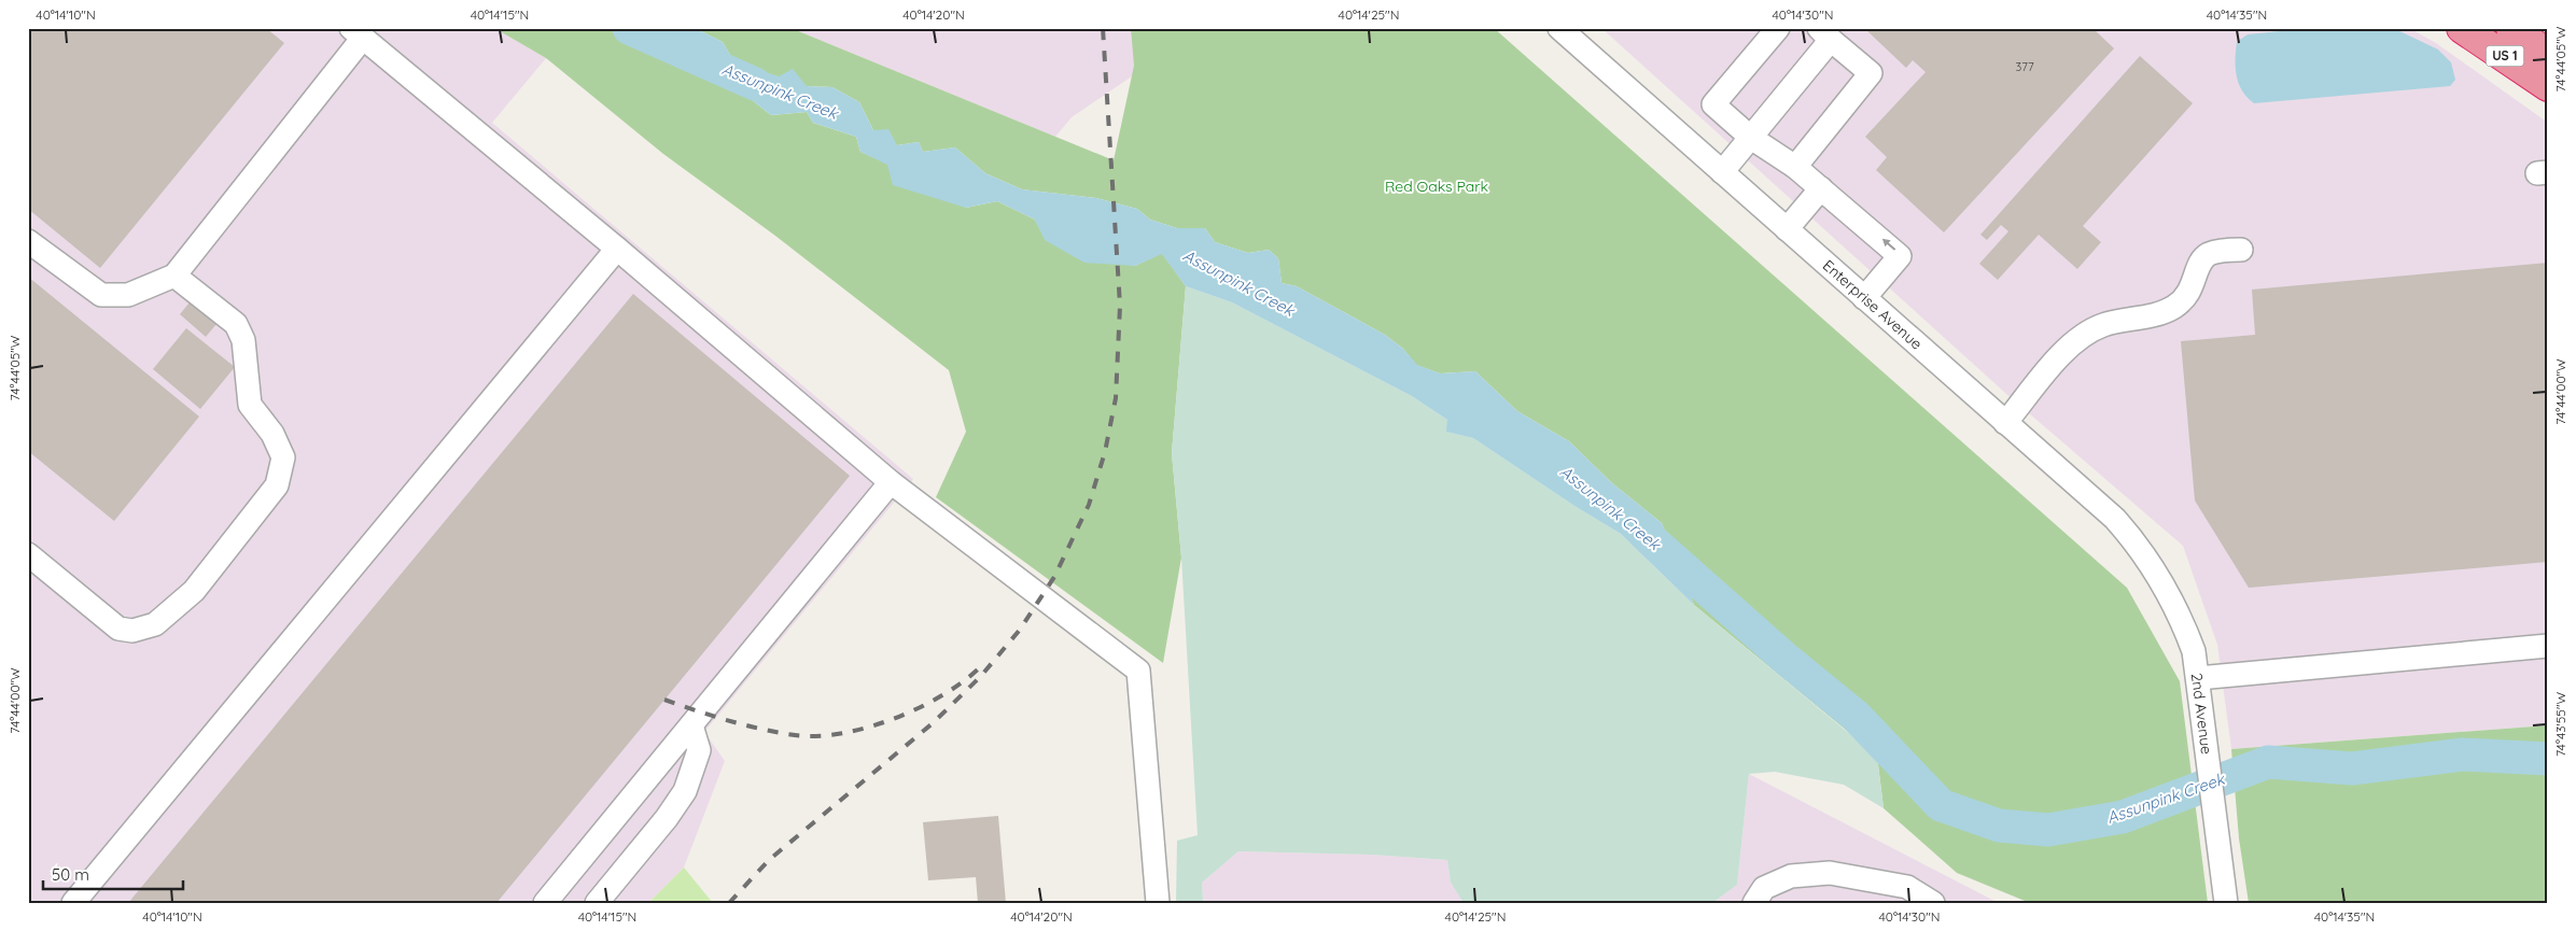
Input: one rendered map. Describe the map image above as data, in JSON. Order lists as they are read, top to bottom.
{
  "streets": {
    "highway": ["US 1"],
    "street": ["Enterprise Avenue", "2nd Avenue"]
  },
  "crossings": [
    ["Enterprise Avenue", "2nd Avenue"]
  ],
  "water": ["Assunpink Creek"],
  "parks": ["Red Oaks Park"],
  "house_numbers": ["377"],
  "scale_bar": "50 m",
  "coordinates": [
    "40°14'10\"N",
    "40°14'15\"N",
    "40°14'20\"N",
    "40°14'25\"N",
    "40°14'30\"N",
    "40°14'35\"N",
    "74°44'05\"W",
    "74°44'00\"W",
    "74°43'55\"W"
  ]
}
